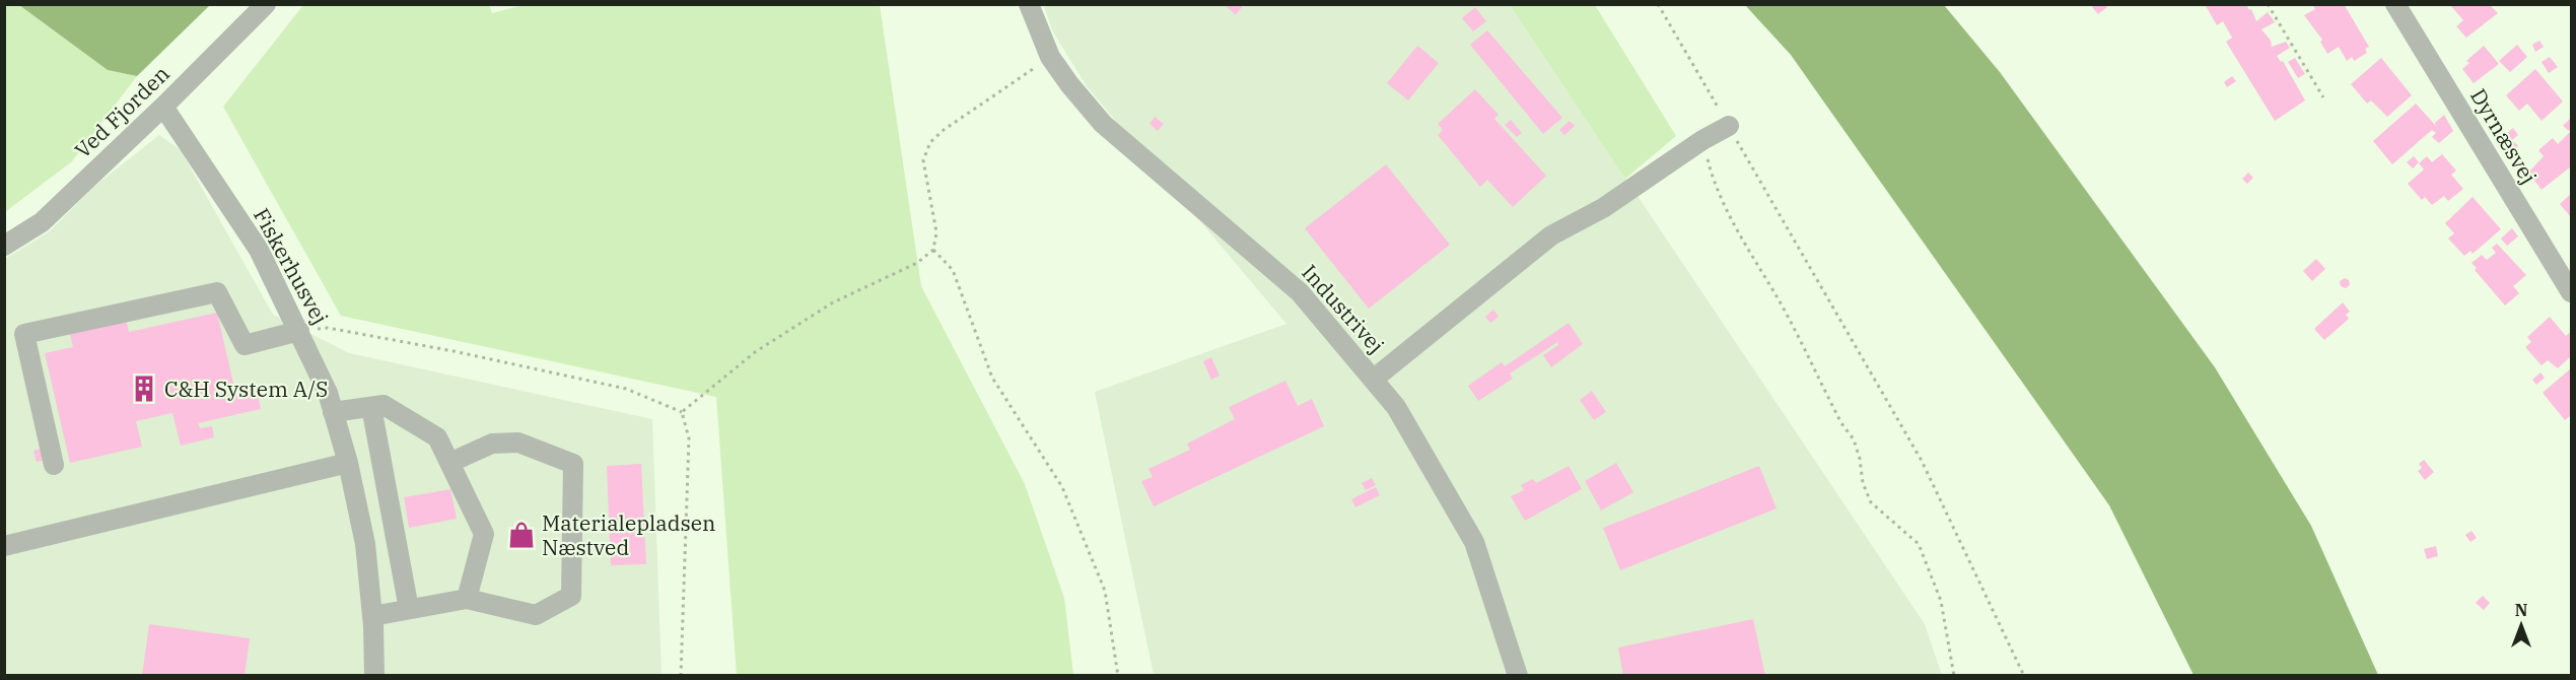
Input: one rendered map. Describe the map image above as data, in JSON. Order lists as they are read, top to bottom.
{
  "streets": {
    "street": [
      "Ved Fjorden",
      "Dyrnæsvej",
      "Fiskerhusvej",
      "Industrivej"
    ]
  },
  "crossings": [
    ["Ved Fjorden", "Fiskerhusvej"]
  ],
  "places": {
    "building": ["C&H System A/S"],
    "shop": ["Materialepladsen Næstved"]
  },
  "north": "top"
}
